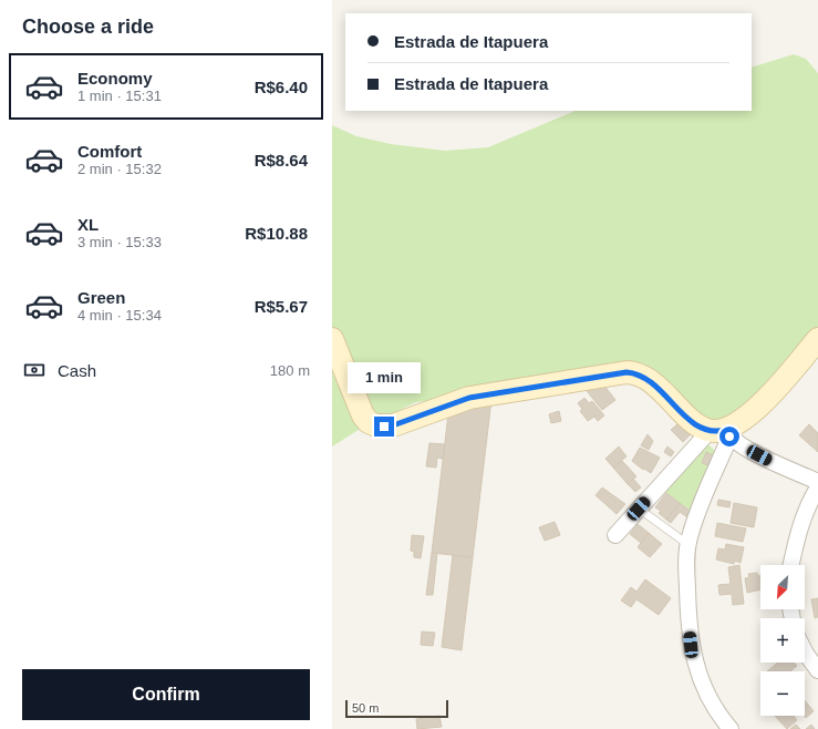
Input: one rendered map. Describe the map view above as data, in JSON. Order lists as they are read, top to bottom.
{
  "scale_bar": "50 m",
  "north": "bottom left",
  "page": {
    "heading": "Choose a ride",
    "banner": ["Estrada de Itapuera", "Estrada de Itapuera"],
    "list": [
      {
        "name": "Economy",
        "note": "1 min · 15:31",
        "value": "R$6.40"
      },
      {
        "name": "Comfort",
        "note": "2 min · 15:32",
        "value": "R$8.64"
      },
      {
        "name": "XL",
        "note": "3 min · 15:33",
        "value": "R$10.88"
      },
      {
        "name": "Green",
        "note": "4 min · 15:34",
        "value": "R$5.67"
      }
    ],
    "pay": ["Cash", "180 m"],
    "bubble": "1 min",
    "map_buttons": ["+", "−"],
    "buttons": "Confirm",
    "scale": "50 m"
  }
}
